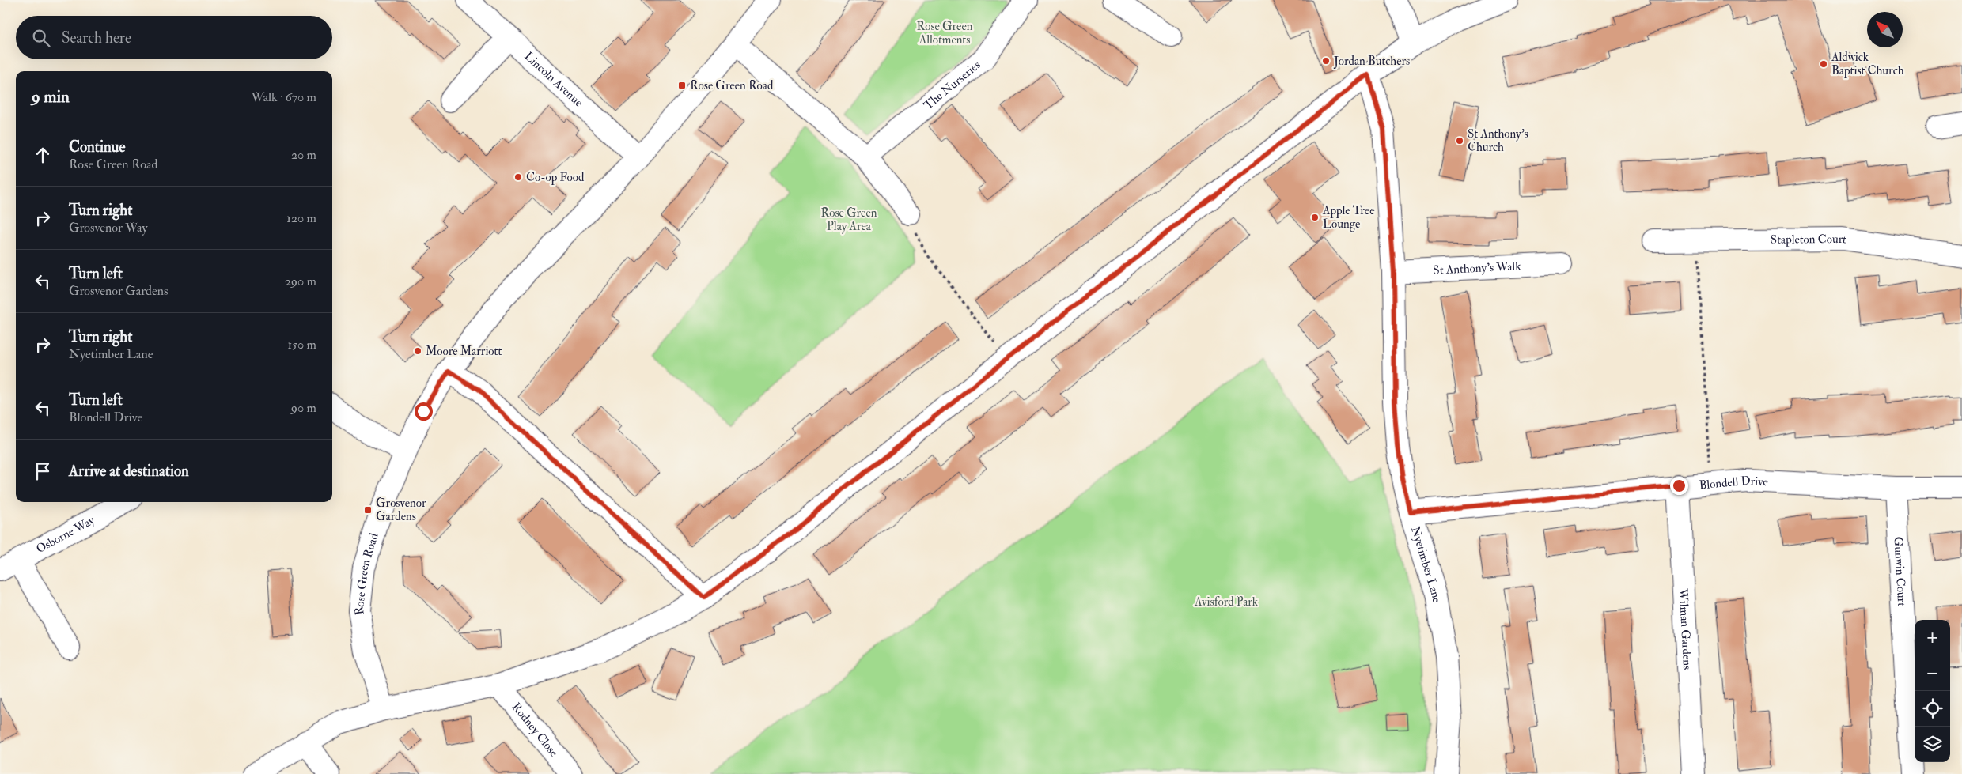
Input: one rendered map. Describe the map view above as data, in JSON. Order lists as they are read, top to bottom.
{
  "streets": {
    "street": [
      "Lincoln Avenue",
      "The Nurseries",
      "Stapleton Court",
      "St Anthony's Walk",
      "Blondell Drive",
      "Osborne Way",
      "Nyetimber Lane",
      "Gunwin Court",
      "Rose Green Road",
      "Wilman Gardens",
      "Rodney Close"
    ]
  },
  "crossings": [
    ["Lincoln Avenue", "Rose Green Road"],
    ["St Anthony's Walk", "Nyetimber Lane"],
    ["Blondell Drive", "Nyetimber Lane"],
    ["Blondell Drive", "Gunwin Court"],
    ["Blondell Drive", "Wilman Gardens"]
  ],
  "parks": ["Rose Green Allotments", "Rose Green Play Area", "Avisford Park"],
  "places": {
    "other": [
      "Jordan Butchers",
      "Aldwick Baptist Church",
      "St Anthony’s Church",
      "Co-op Food",
      "Apple Tree Lounge",
      "Moore Marriott"
    ],
    "transit": ["Rose Green Road", "Grosvenor Gardens"]
  },
  "north": "top left",
  "page": {
    "search": "Search here",
    "heading": ["9 min", "Walk · 670 m"],
    "list": [
      ["Continue", "Rose Green Road", "20 m"],
      ["Turn right", "Grosvenor Way", "120 m"],
      ["Turn left", "Grosvenor Gardens", "290 m"],
      ["Turn right", "Nyetimber Lane", "150 m"],
      ["Turn left", "Blondell Drive", "90 m"],
      "Arrive at destination"
    ],
    "map_buttons": ["+", "−"]
  }
}
